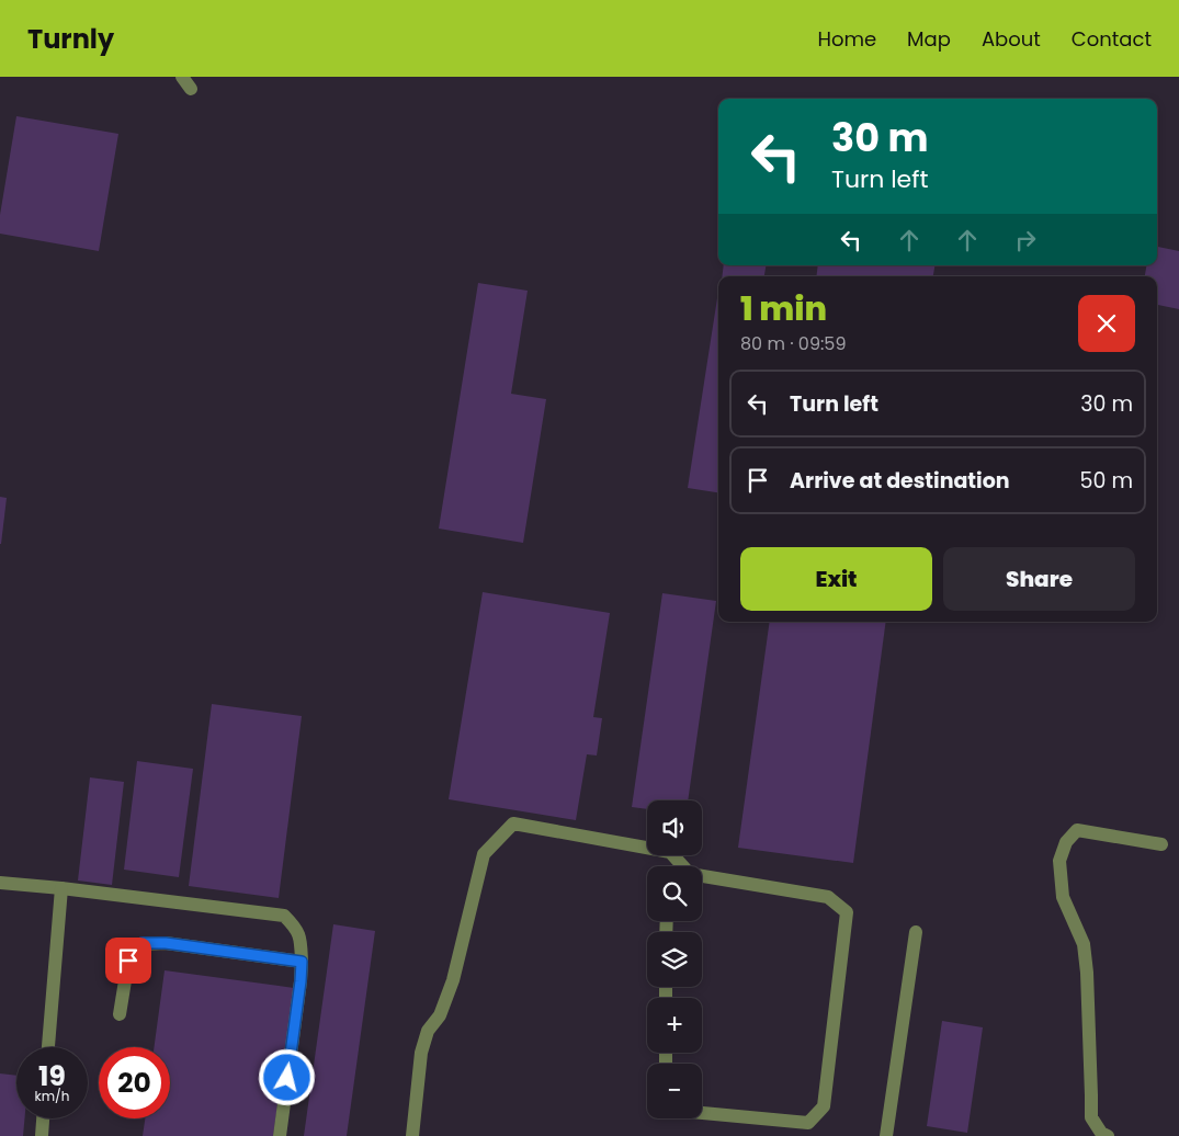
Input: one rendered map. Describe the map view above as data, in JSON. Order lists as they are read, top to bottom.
{
  "page": {
    "header": "Turnly",
    "nav": [
      "Home",
      "Map",
      "About",
      "Contact"
    ],
    "turn": ["30 m", "Turn left"],
    "heading": ["1 min", "80 m · 09:59"],
    "list": [
      {
        "name": "Turn left",
        "value": "30 m"
      },
      {
        "name": "Arrive at destination",
        "value": "50 m"
      }
    ],
    "buttons": ["Exit", "Share"],
    "map_buttons": ["+", "−"],
    "speed": "19 km/h",
    "limit": "20"
  }
}
